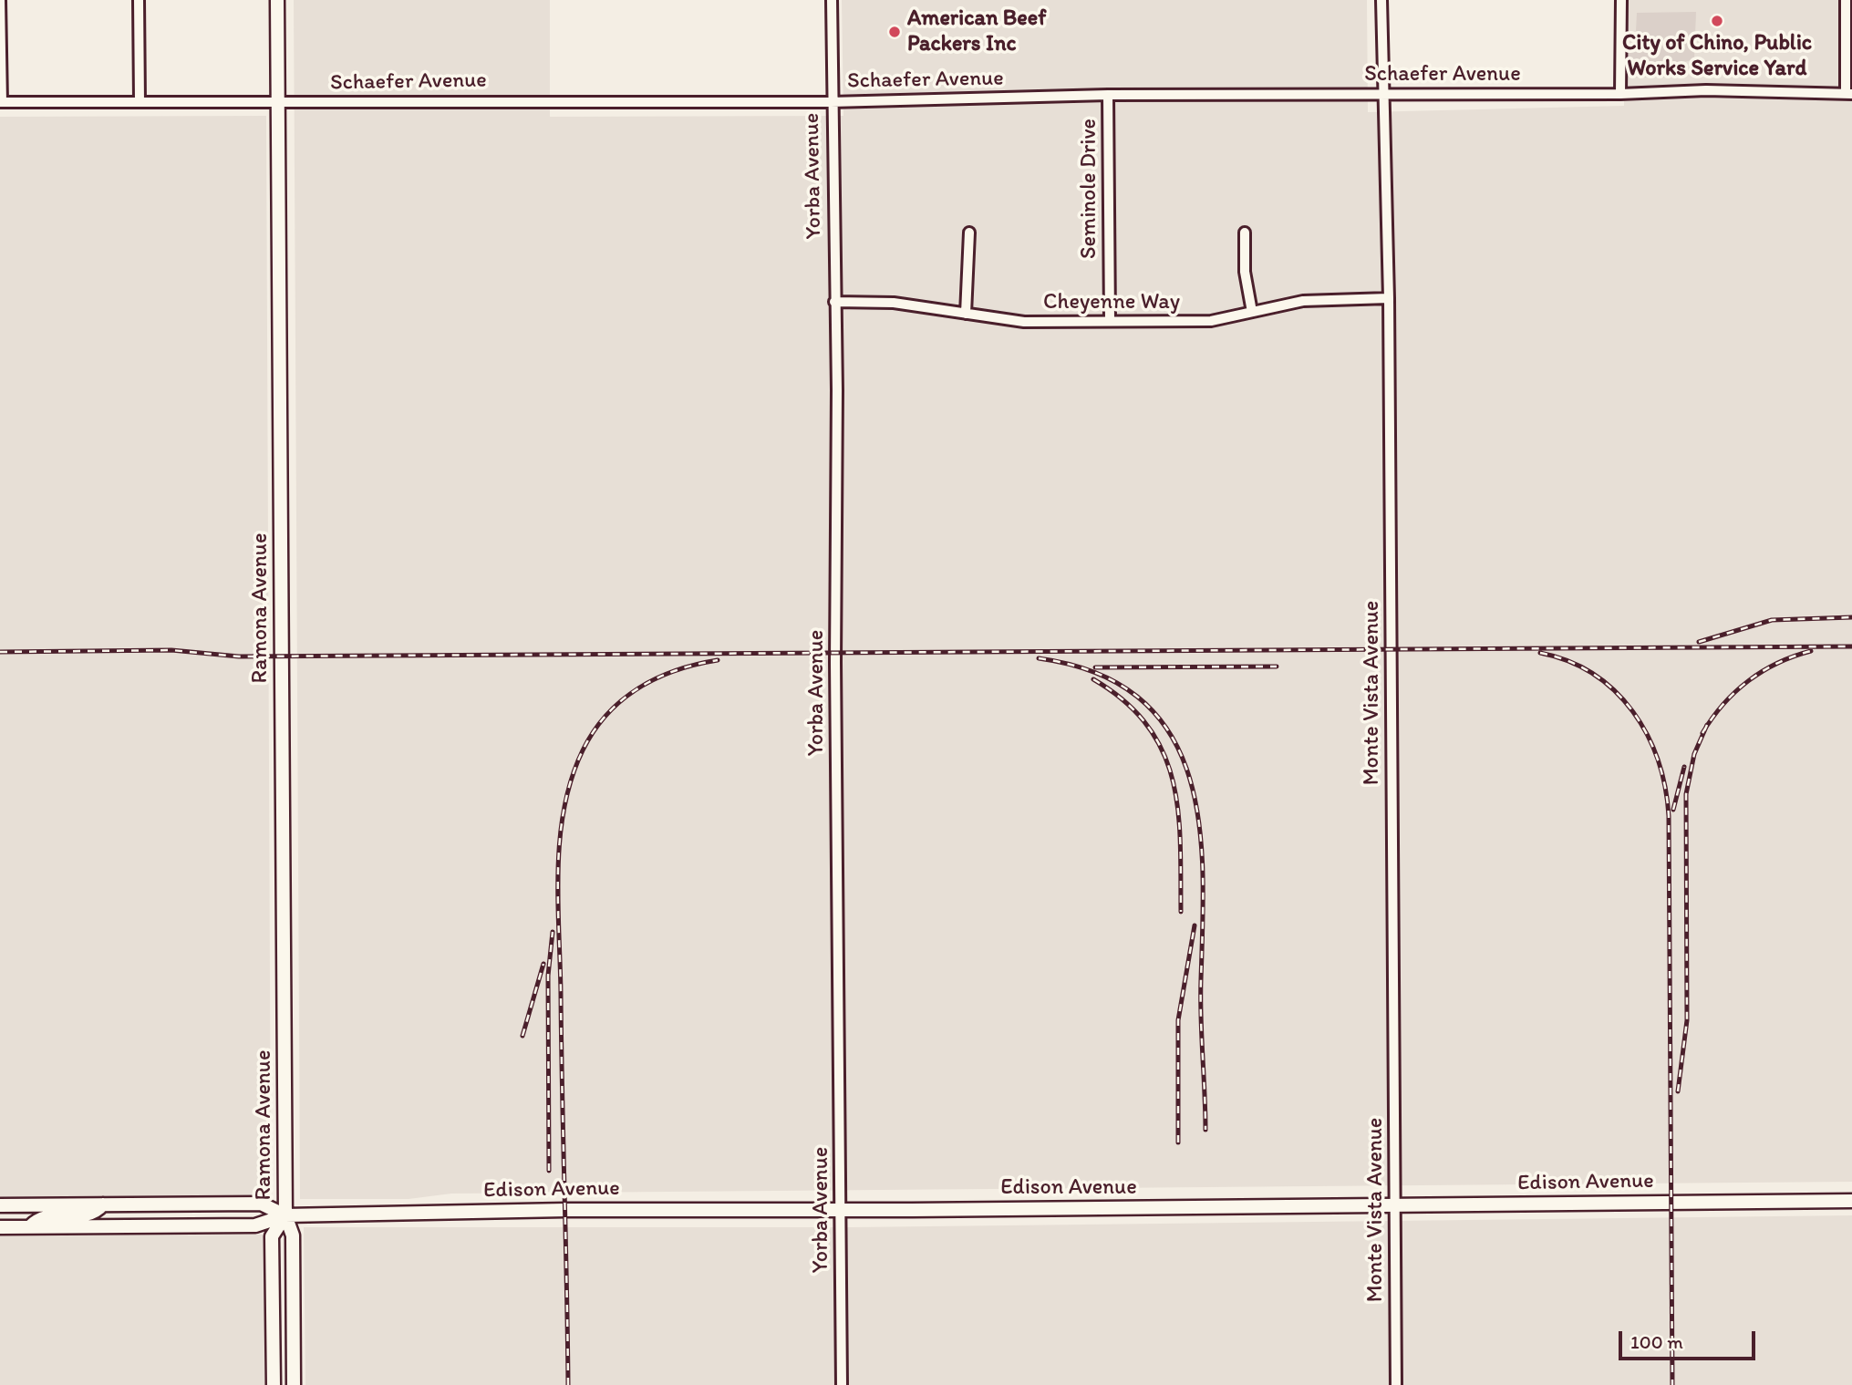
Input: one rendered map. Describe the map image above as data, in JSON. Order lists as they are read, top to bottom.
{
  "streets": {
    "main road": ["Ramona Avenue", "Edison Avenue"],
    "street": [
      "Schaefer Avenue",
      "Yorba Avenue",
      "Seminole Drive",
      "Cheyenne Way",
      "Monte Vista Avenue"
    ]
  },
  "crossings": [
    ["Schaefer Avenue", "Yorba Avenue"],
    ["Schaefer Avenue", "Seminole Drive"],
    ["Schaefer Avenue", "Ramona Avenue"],
    ["Schaefer Avenue", "Monte Vista Avenue"],
    ["Yorba Avenue", "Cheyenne Way"],
    ["Yorba Avenue", "Edison Avenue"],
    ["Seminole Drive", "Cheyenne Way"],
    ["Cheyenne Way", "Monte Vista Avenue"],
    ["Ramona Avenue", "Edison Avenue"],
    ["Monte Vista Avenue", "Edison Avenue"]
  ],
  "places": ["City of Chino, Public Works Service Yard", "American Beef Packers Inc"],
  "scale_bar": "100 m"
}
